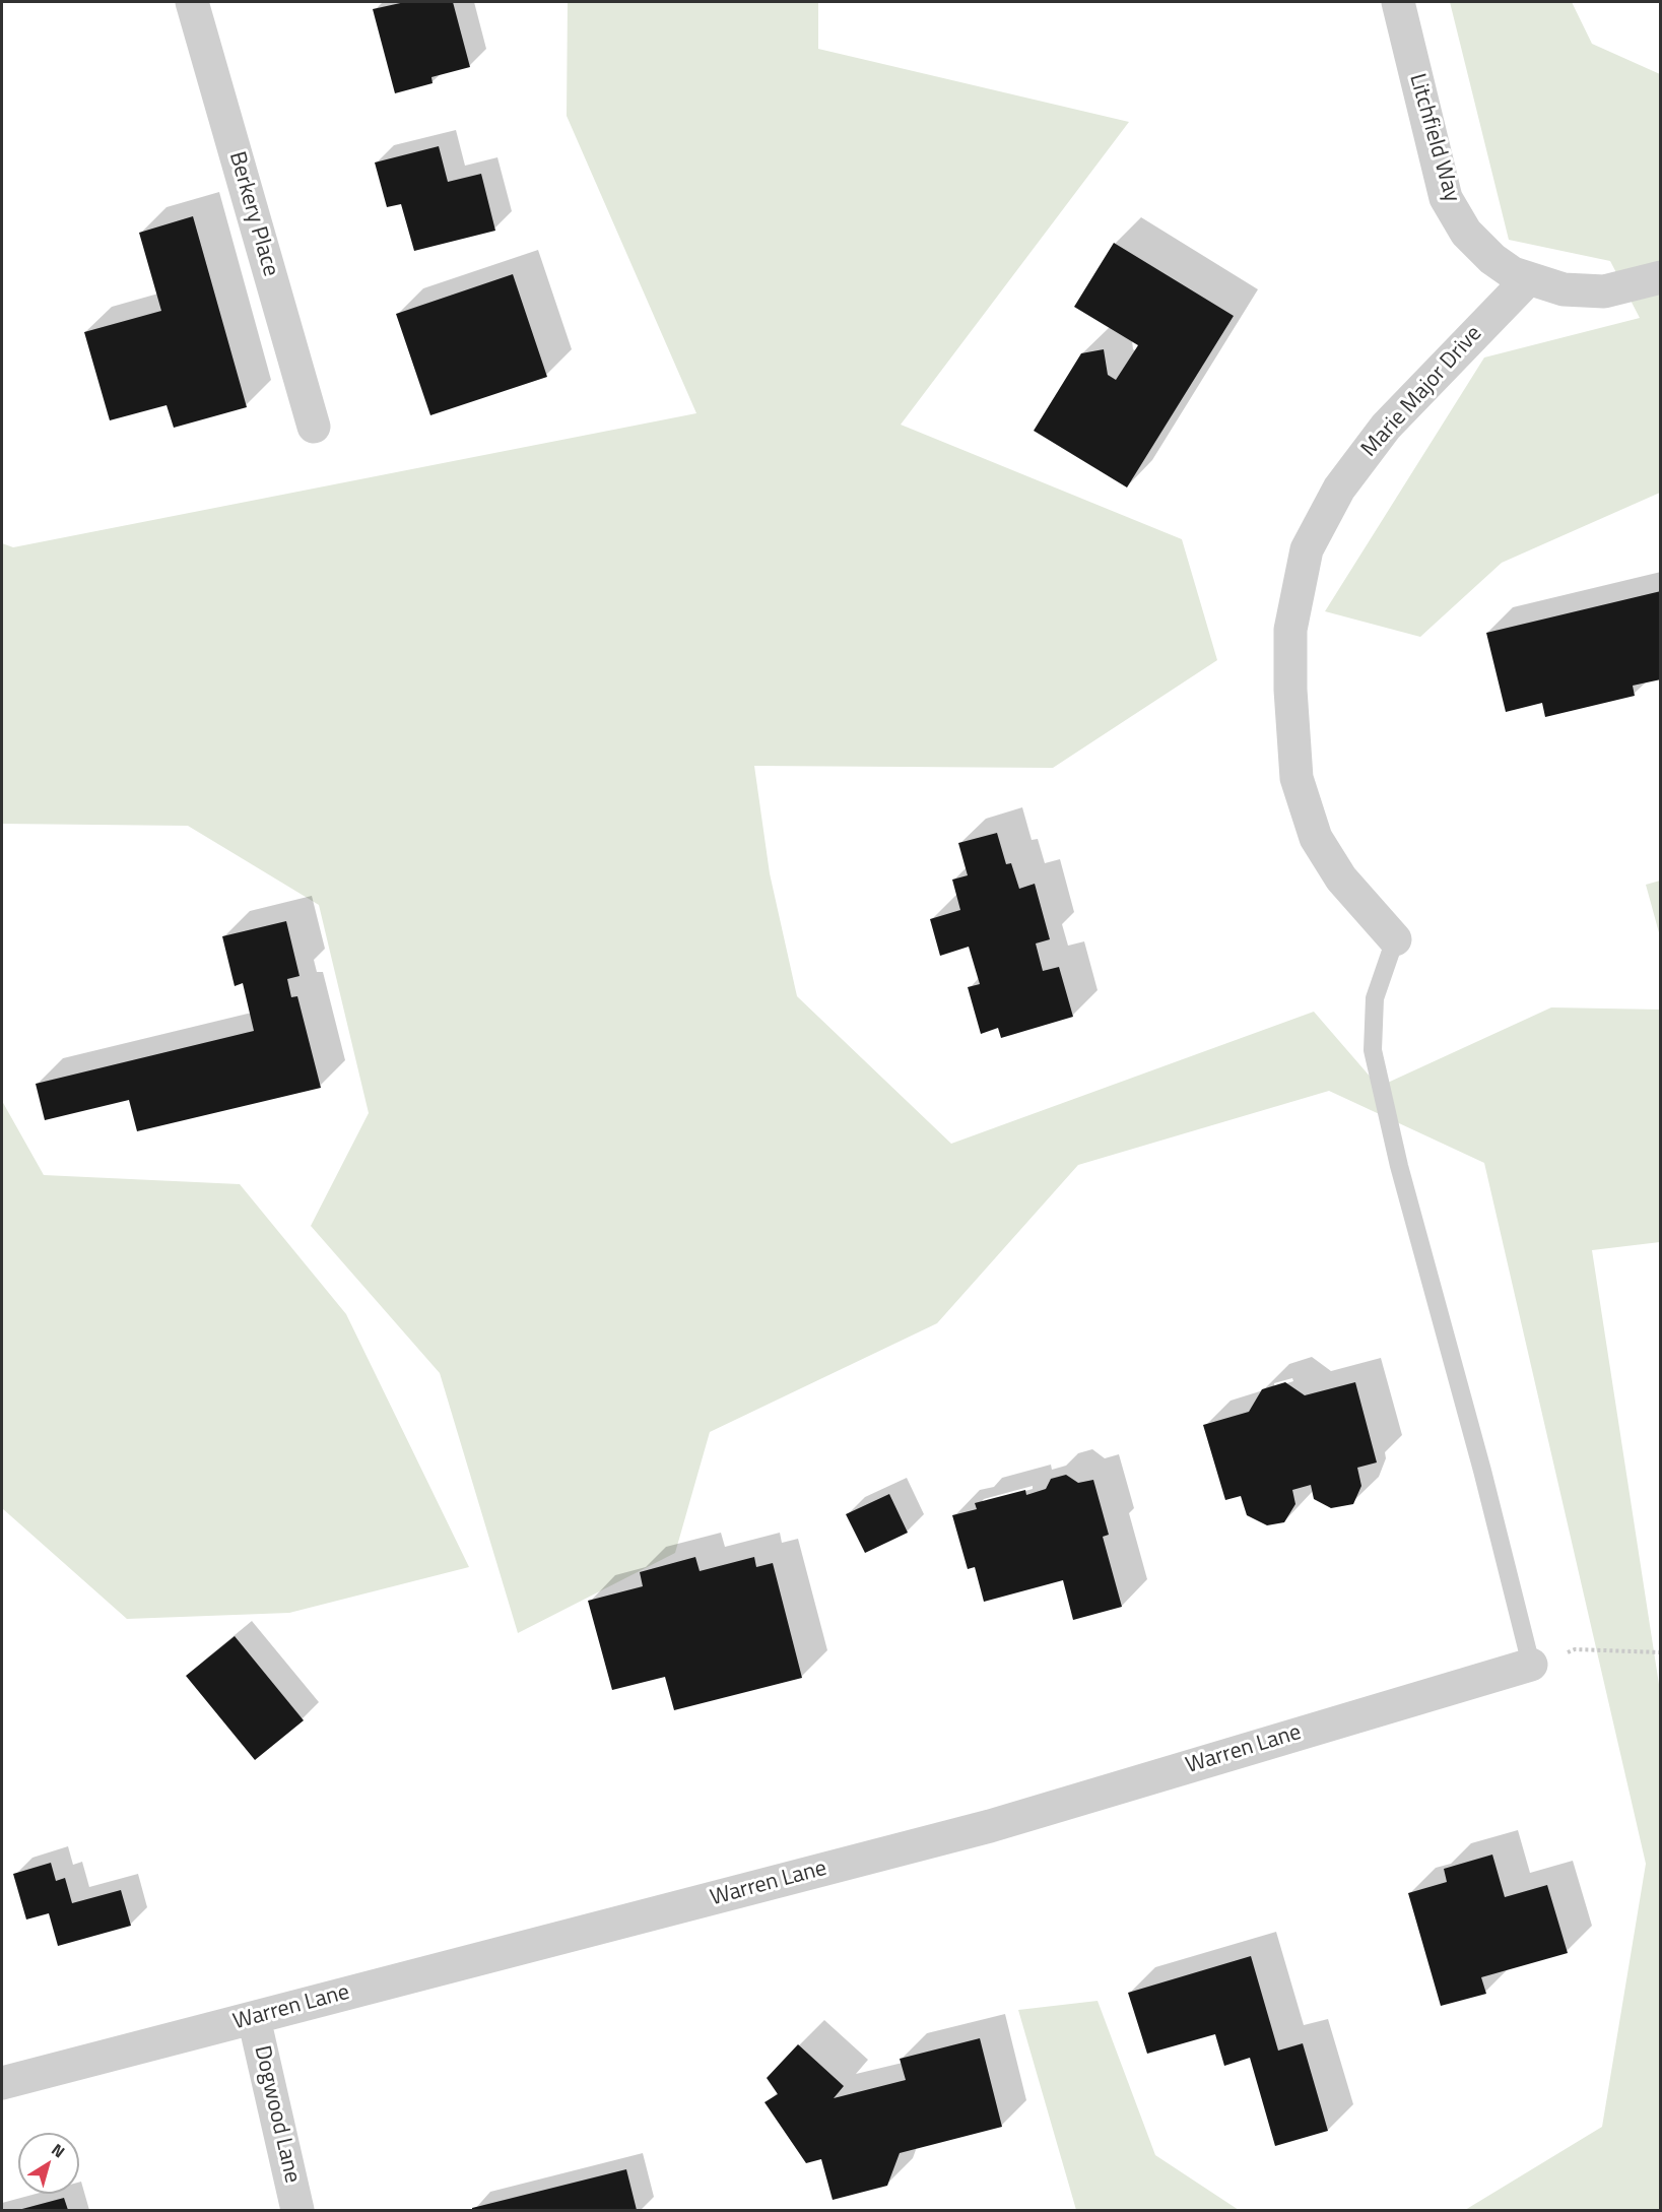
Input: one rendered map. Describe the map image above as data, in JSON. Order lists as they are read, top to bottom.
{
  "streets": {
    "street": [
      "Litchfield Way",
      "Berkery Place",
      "Marie Major Drive",
      "Warren Lane",
      "Dogwood Lane"
    ]
  },
  "crossings": [
    ["Litchfield Way", "Marie Major Drive"],
    ["Warren Lane", "Dogwood Lane"]
  ],
  "north": "top right"
}
